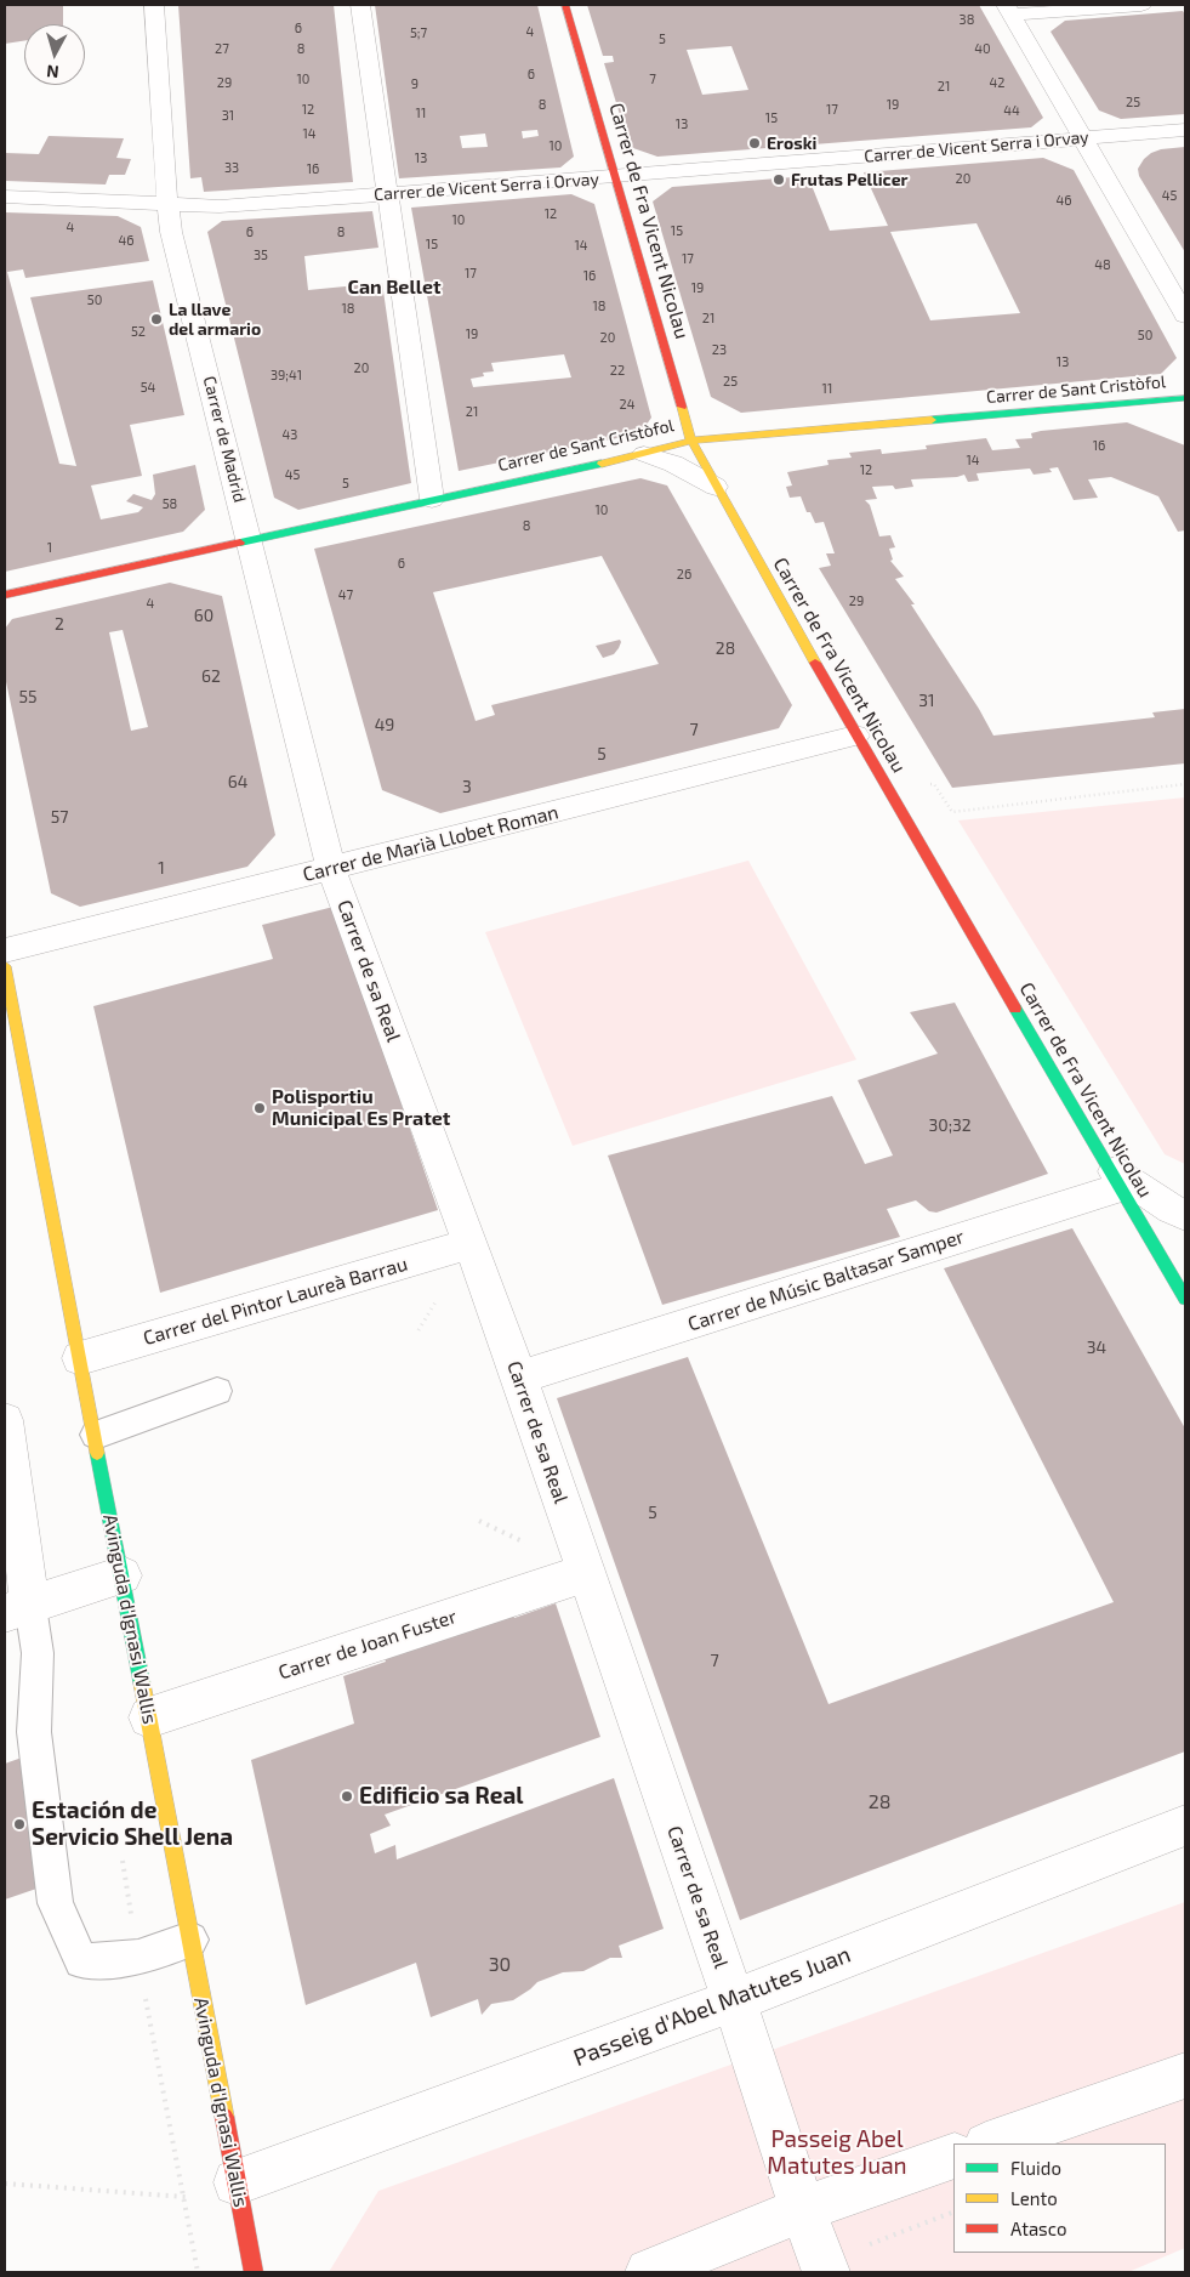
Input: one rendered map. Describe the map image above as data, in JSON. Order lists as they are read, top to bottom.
{
  "streets": {
    "street": [
      "Carrer de Vicent Serra i Orvay",
      "Carrer de Fra Vicent Nicolau",
      "Carrer de Sant Cristòfol",
      "Carrer de Madrid",
      "Carrer de Marià Llobet Roman",
      "Carrer de sa Real",
      "Carrer de Músic Baltasar Samper",
      "Carrer del Pintor Laureà Barrau",
      "Avinguda d'Ignasi Wallis",
      "Carrer de Joan Fuster",
      "Passeig d'Abel Matutes Juan"
    ]
  },
  "crossings": [
    ["Carrer de Vicent Serra i Orvay", "Carrer de Fra Vicent Nicolau"],
    ["Carrer de Vicent Serra i Orvay", "Carrer de Madrid"],
    ["Carrer de Fra Vicent Nicolau", "Carrer de Sant Cristòfol"],
    ["Carrer de Fra Vicent Nicolau", "Carrer de Marià Llobet Roman"],
    ["Carrer de Fra Vicent Nicolau", "Carrer de Músic Baltasar Samper"],
    ["Carrer de Sant Cristòfol", "Carrer de Madrid"],
    ["Carrer de Madrid", "Carrer de Marià Llobet Roman"],
    ["Carrer de Madrid", "Carrer de sa Real"],
    ["Carrer de Marià Llobet Roman", "Carrer de sa Real"],
    ["Carrer de sa Real", "Carrer de Músic Baltasar Samper"],
    ["Carrer de sa Real", "Carrer del Pintor Laureà Barrau"],
    ["Carrer de sa Real", "Carrer de Joan Fuster"],
    ["Carrer de sa Real", "Passeig d'Abel Matutes Juan"],
    ["Carrer del Pintor Laureà Barrau", "Avinguda d'Ignasi Wallis"],
    ["Avinguda d'Ignasi Wallis", "Carrer de Joan Fuster"],
    ["Avinguda d'Ignasi Wallis", "Passeig d'Abel Matutes Juan"]
  ],
  "districts": ["Can Bellet"],
  "parks": ["Passeig Abel Matutes Juan"],
  "places": [
    "Eroski",
    "Frutas Pellicer",
    "La llave del armario",
    "Polisportiu Municipal Es Pratet",
    "Edificio sa Real",
    "Estación de Servicio Shell Jena"
  ],
  "house_numbers": [
    "38",
    "6",
    "4",
    "5;7",
    "5",
    "27",
    "8",
    "40",
    "6",
    "10",
    "7",
    "29",
    "42",
    "9",
    "21",
    "25",
    "8",
    "19",
    "12",
    "17",
    "44",
    "11",
    "31",
    "15",
    "13",
    "14",
    "10",
    "13",
    "33",
    "16",
    "20",
    "45",
    "46",
    "12",
    "10",
    "4",
    "15",
    "6",
    "8",
    "46",
    "15",
    "14",
    "35",
    "17",
    "48",
    "17",
    "16",
    "19",
    "50",
    "18",
    "18",
    "21",
    "52",
    "19",
    "50",
    "20",
    "23",
    "13",
    "20",
    "22",
    "39;41",
    "25",
    "54",
    "11",
    "24",
    "21",
    "43",
    "16",
    "14",
    "12",
    "45",
    "5",
    "58",
    "10",
    "8",
    "1",
    "6",
    "26",
    "47",
    "29",
    "4",
    "60",
    "2",
    "28",
    "62",
    "55",
    "31",
    "49",
    "7",
    "5",
    "64",
    "3",
    "57",
    "1",
    "30;32",
    "34",
    "5",
    "7",
    "28",
    "30"
  ],
  "legend": ["Fluido", "Lento", "Atasco"],
  "north": "bottom"
}
